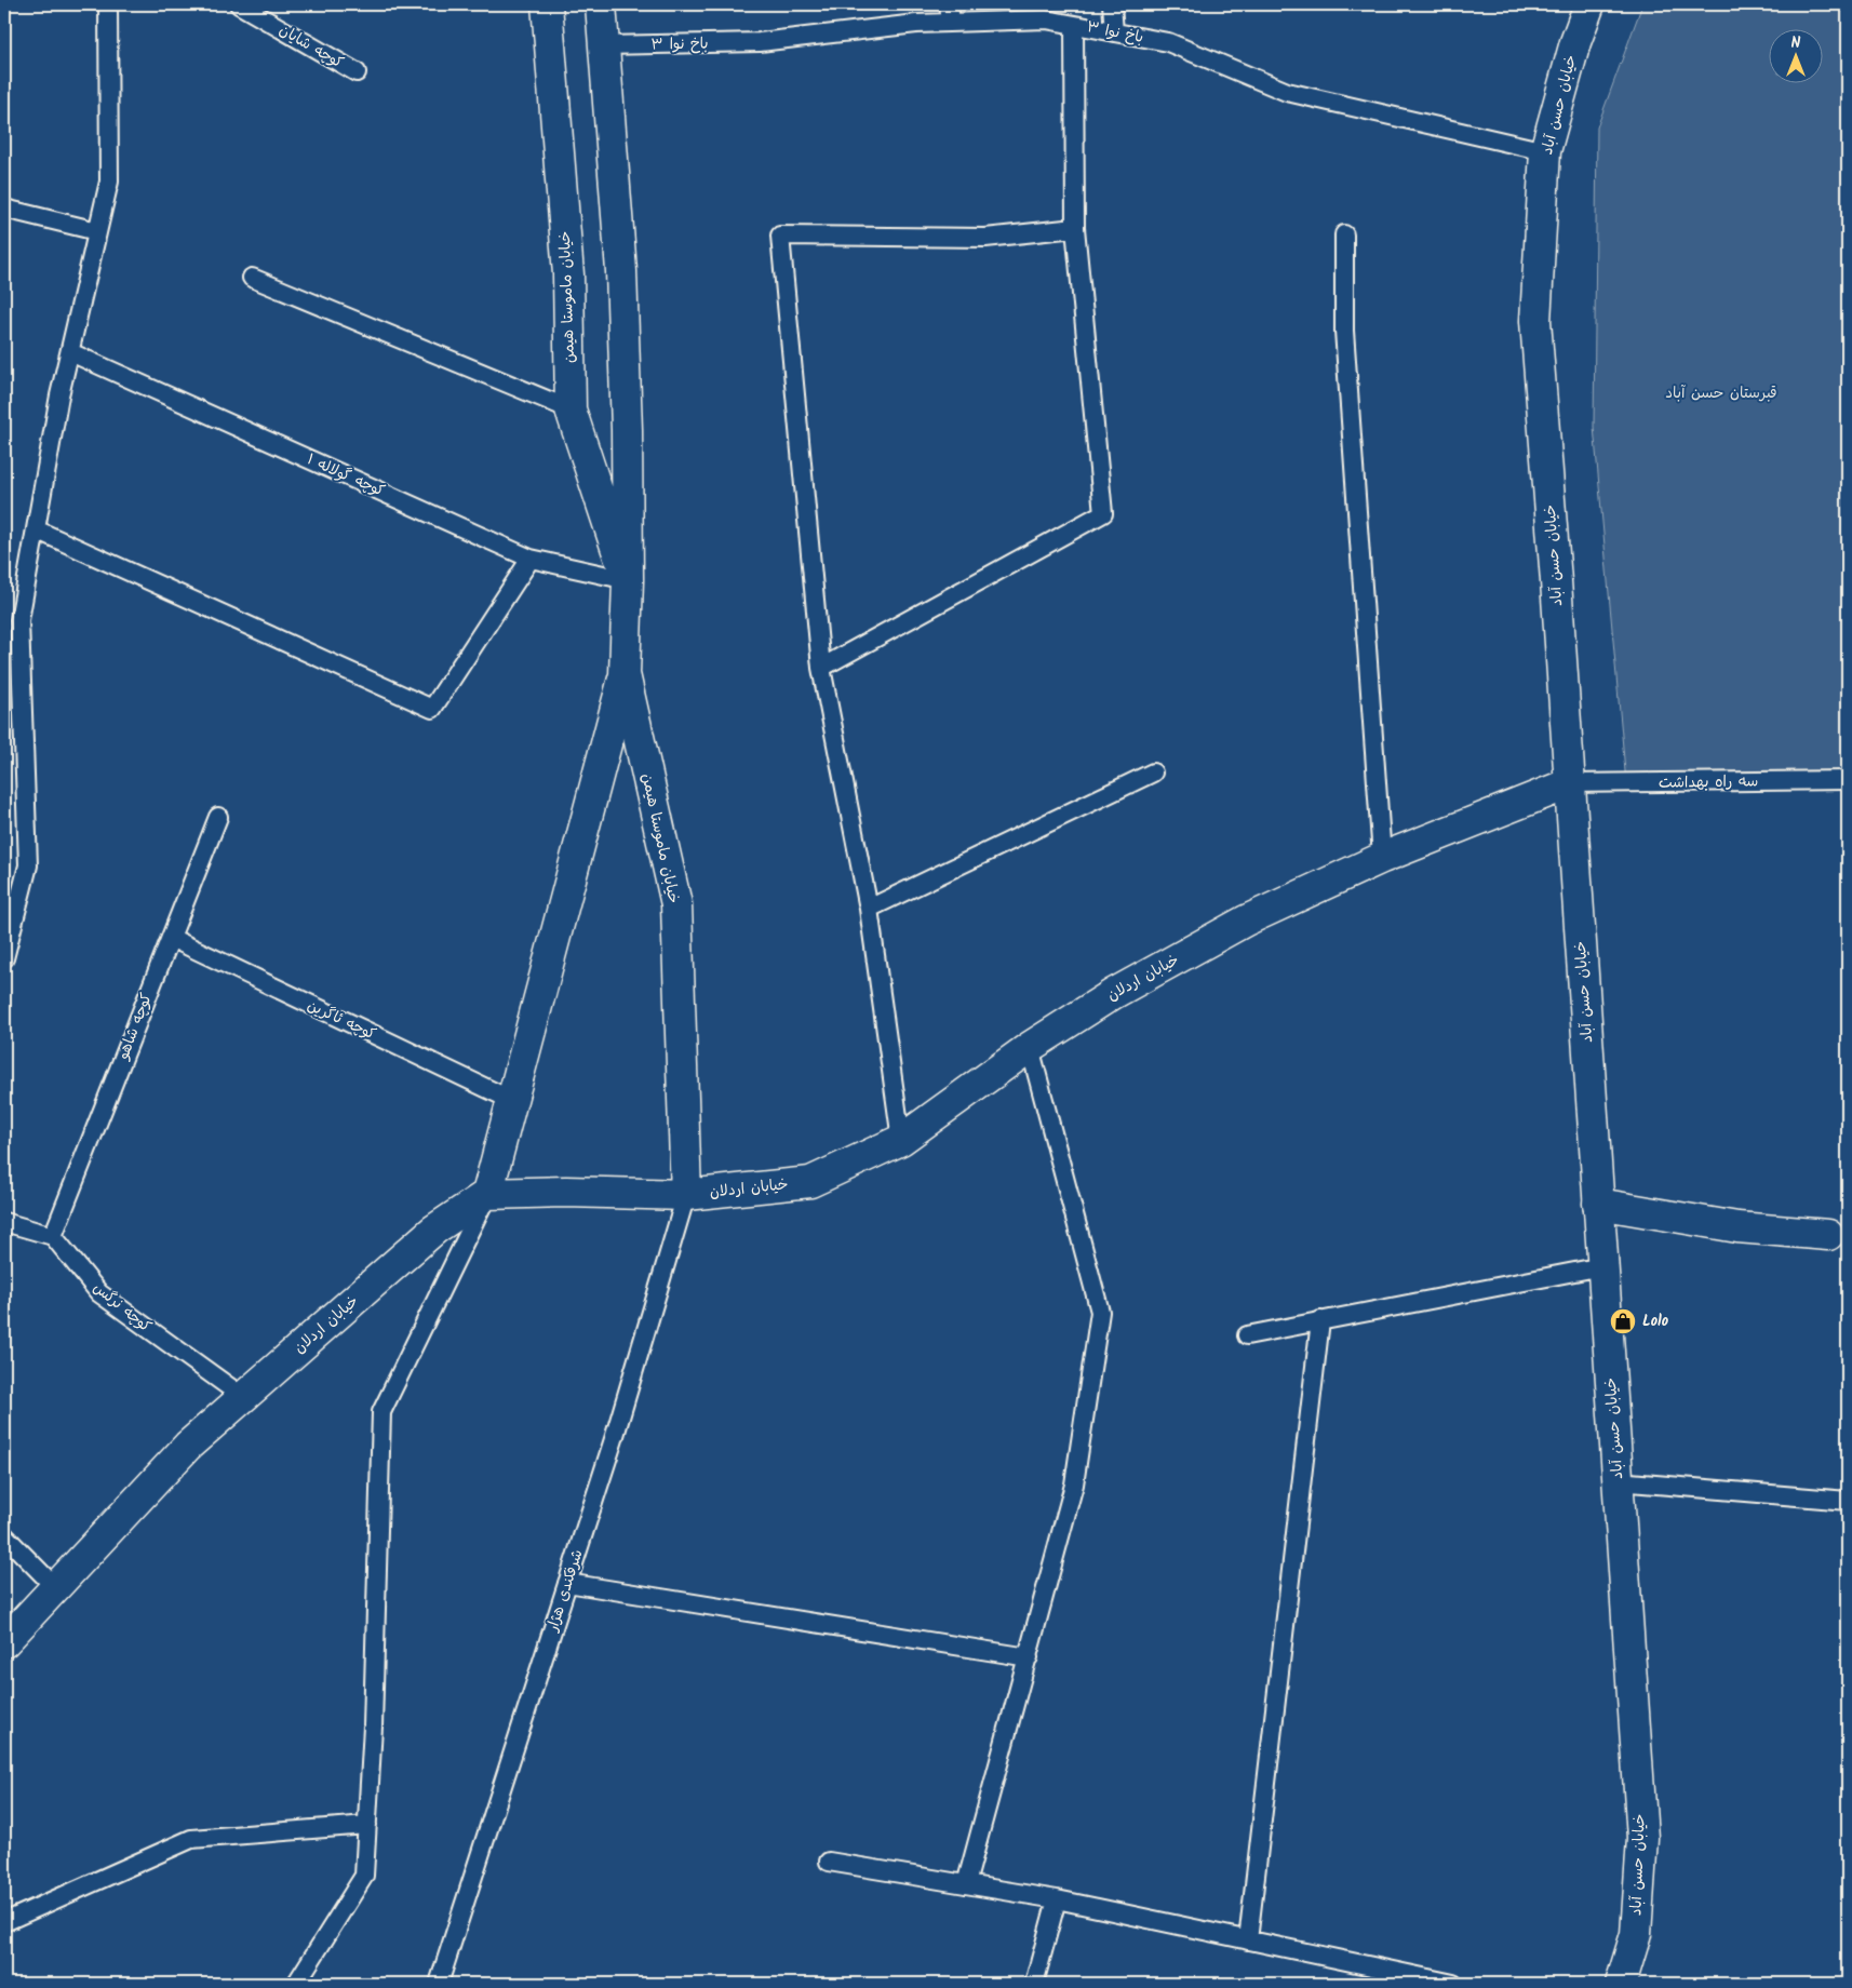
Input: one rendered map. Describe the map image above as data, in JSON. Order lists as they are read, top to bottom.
{
  "streets": {
    "street": ["خیابان حسن آباد", "خیابان ماموستا هیمن", "خیابان اردلان"],
    "lane": [
      "باخ نوا ۳",
      "کوچه شایان",
      "کوچه گولاله ۱",
      "سه راه بهداشت",
      "کوچه ئاگرین",
      "کوچه شاهو",
      "کوچه نرگس",
      "شرفکندی هژار"
    ]
  },
  "crossings": [
    ["باخ نوا ۳", "خیابان حسن آباد"],
    ["باخ نوا ۳", "خیابان ماموستا هیمن"],
    ["خیابان حسن آباد", "سه راه بهداشت"],
    ["خیابان حسن آباد", "خیابان اردلان"],
    ["خیابان ماموستا هیمن", "کوچه گولاله ۱"],
    ["خیابان ماموستا هیمن", "خیابان اردلان"],
    ["خیابان ماموستا هیمن", "شرفکندی هژار"],
    ["سه راه بهداشت", "خیابان اردلان"],
    ["خیابان اردلان", "کوچه نرگس"],
    ["خیابان اردلان", "شرفکندی هژار"],
    ["کوچه ئاگرین", "کوچه شاهو"],
    ["کوچه شاهو", "کوچه نرگس"]
  ],
  "parks": ["قبرستان حسن آباد"],
  "places": {
    "shop": ["Lolo"]
  },
  "north": "top"
}
